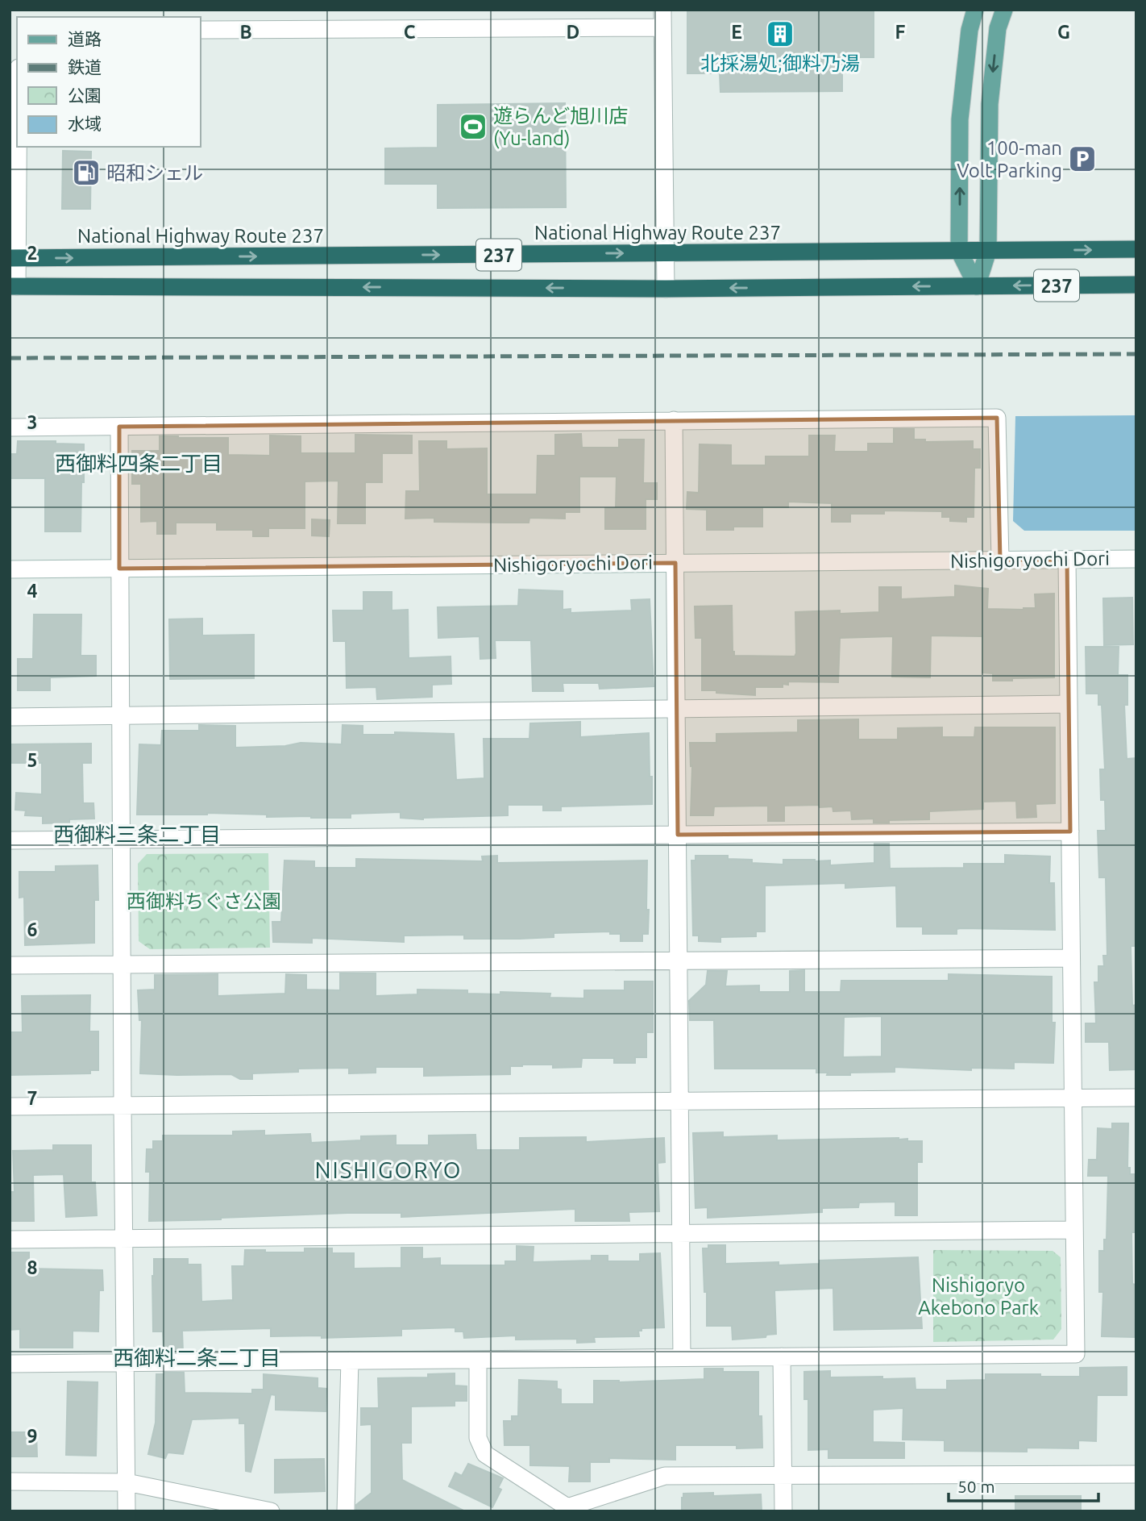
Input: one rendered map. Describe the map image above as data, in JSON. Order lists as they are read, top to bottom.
{
  "streets": {
    "highway": ["National Highway Route 237", "237"],
    "street": ["Nishigoryochi Dori"]
  },
  "districts": [
    "西御料四条二丁目",
    "西御料三条二丁目",
    "NISHIGORYO",
    "西御料二条二丁目"
  ],
  "parks": ["西御料ちぐさ公園", "Nishigoryo Akebono Park"],
  "places": {
    "building": ["北採湯処;御料乃湯"],
    "sports": ["遊らんど旭川店 (Yu-land)"],
    "parking": ["100-man Volt Parking"],
    "fuel station": ["昭和シェル"]
  },
  "legend": [
    "道路",
    "鉄道",
    "公園",
    "水域"
  ],
  "scale_bar": "50 m",
  "grid": {
    "columns": [
      "B",
      "C",
      "D",
      "E",
      "F",
      "G"
    ],
    "rows": [
      "2",
      "3",
      "4",
      "5",
      "6",
      "7",
      "8",
      "9"
    ]
  }
}
